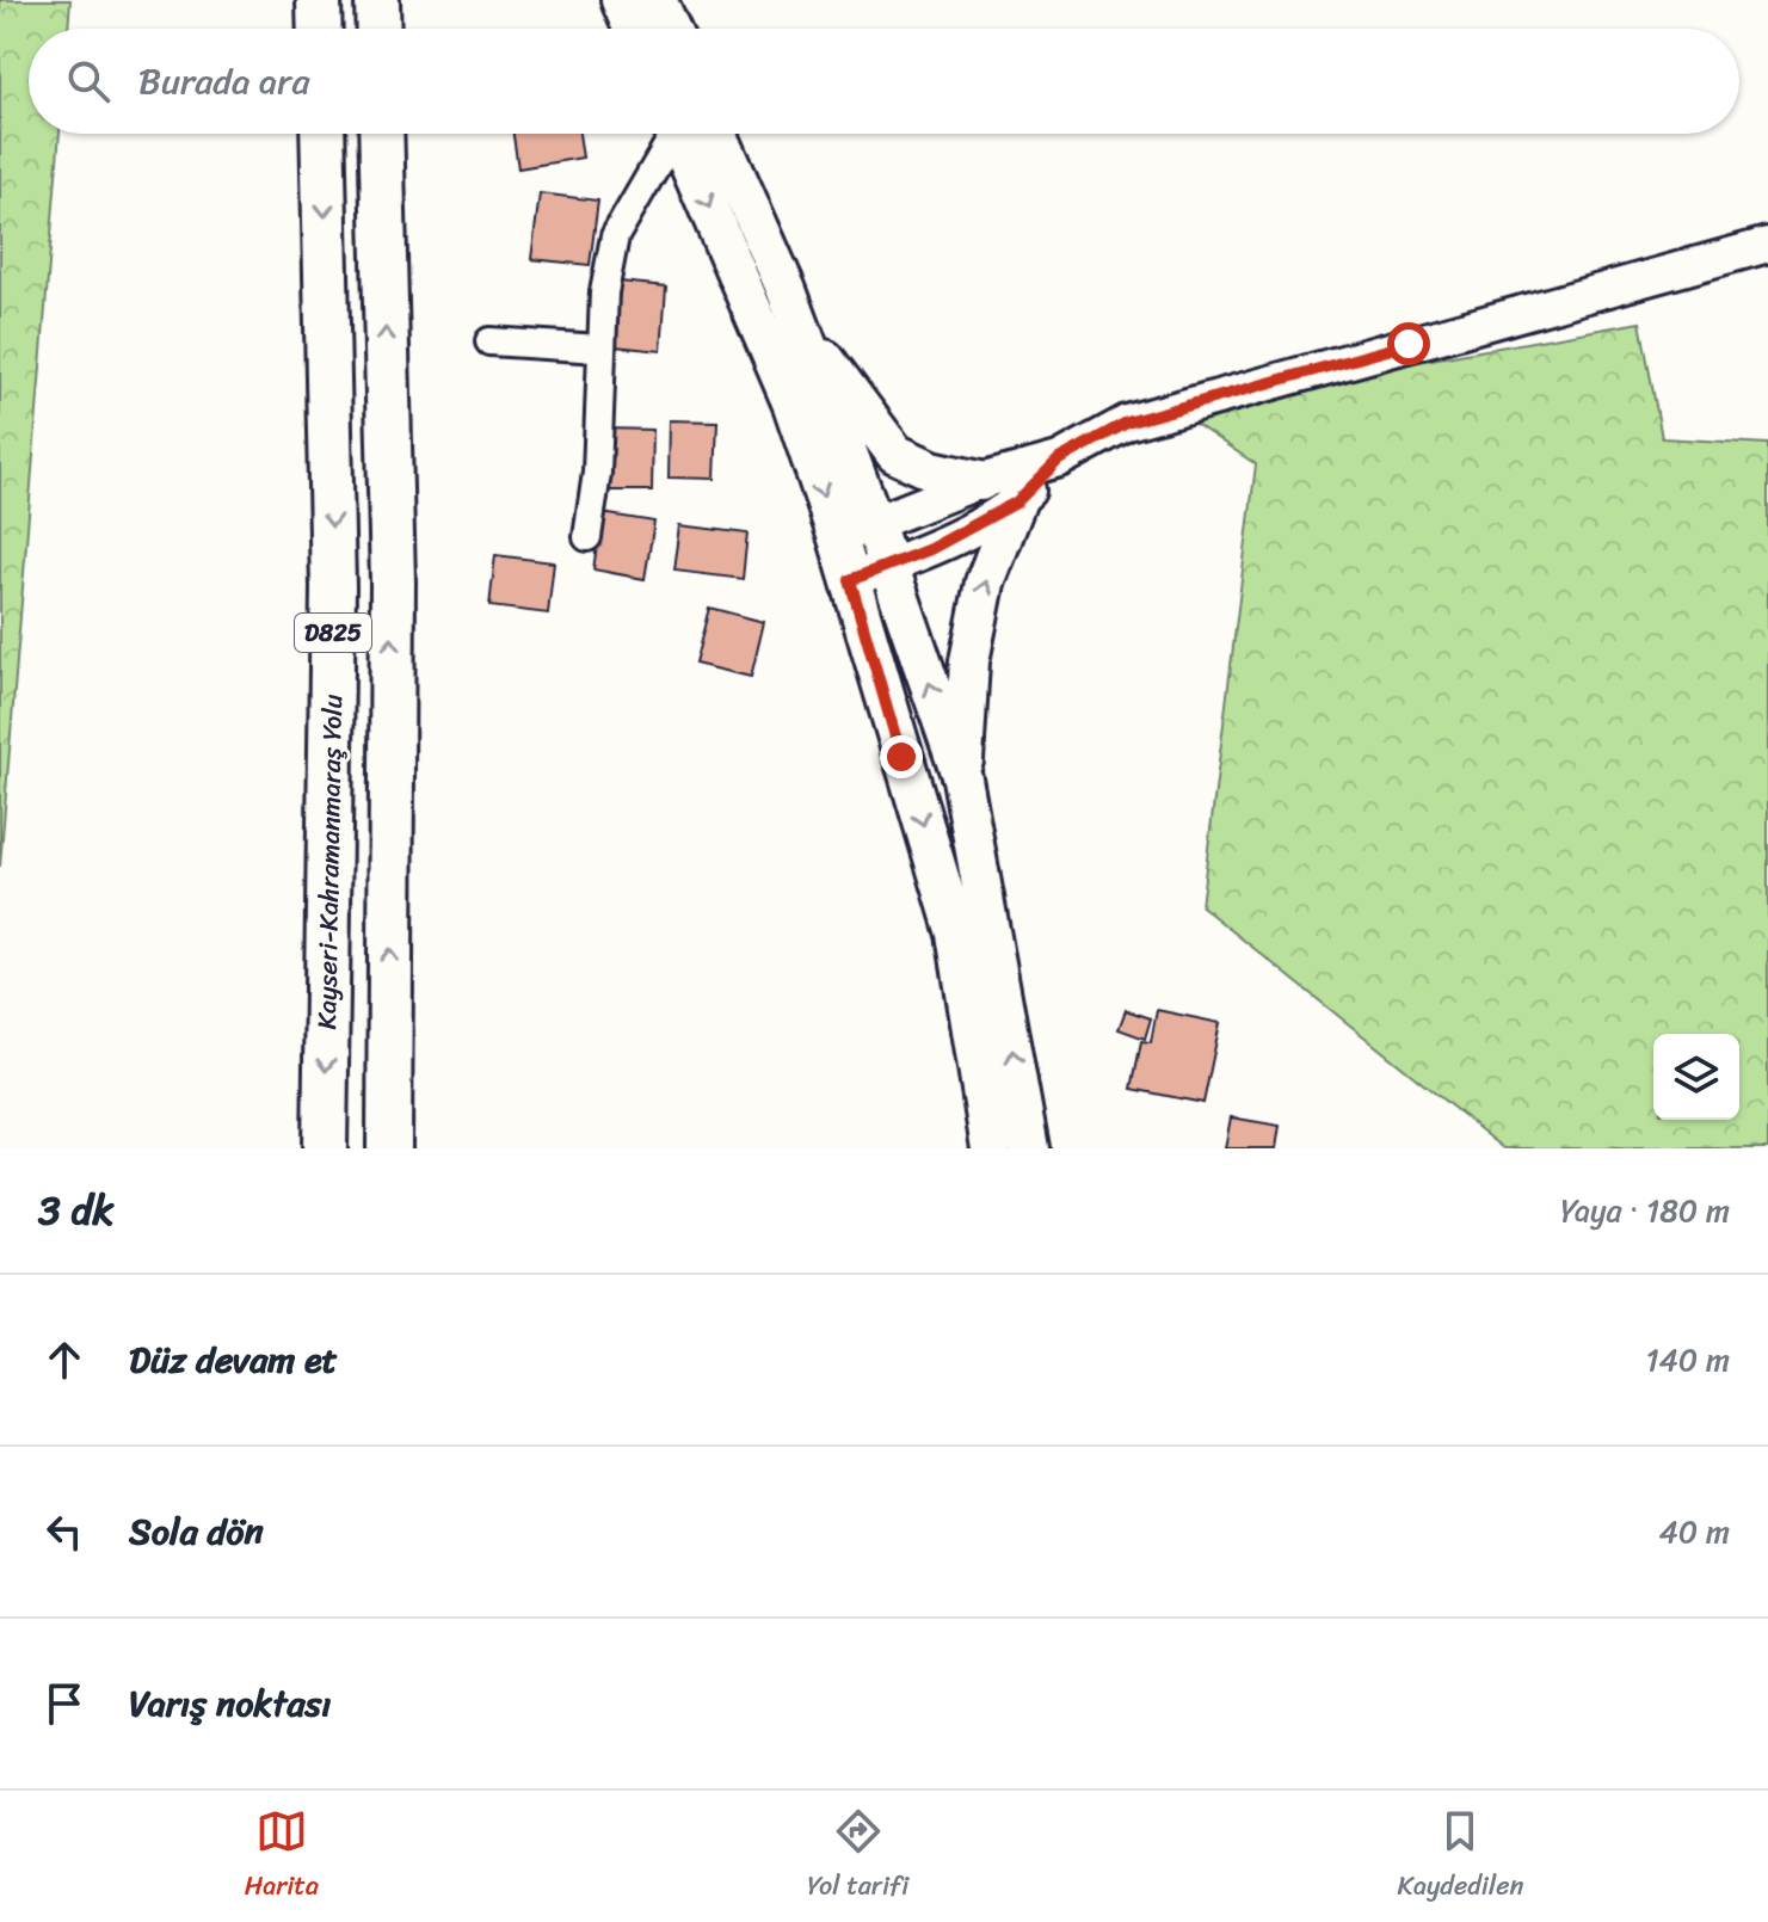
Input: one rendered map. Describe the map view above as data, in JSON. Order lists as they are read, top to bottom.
{
  "streets": {
    "highway": ["D825", "Kayseri-Kahramanmaraş Yolu"]
  },
  "page": {
    "search": "Burada ara",
    "heading": ["3 dk", "Yaya · 180 m"],
    "list": [
      ["Düz devam et", "140 m"],
      ["Sola dön", "40 m"],
      "Varış noktası"
    ],
    "nav": ["Harita", "Yol tarifi", "Kaydedilen"]
  }
}
